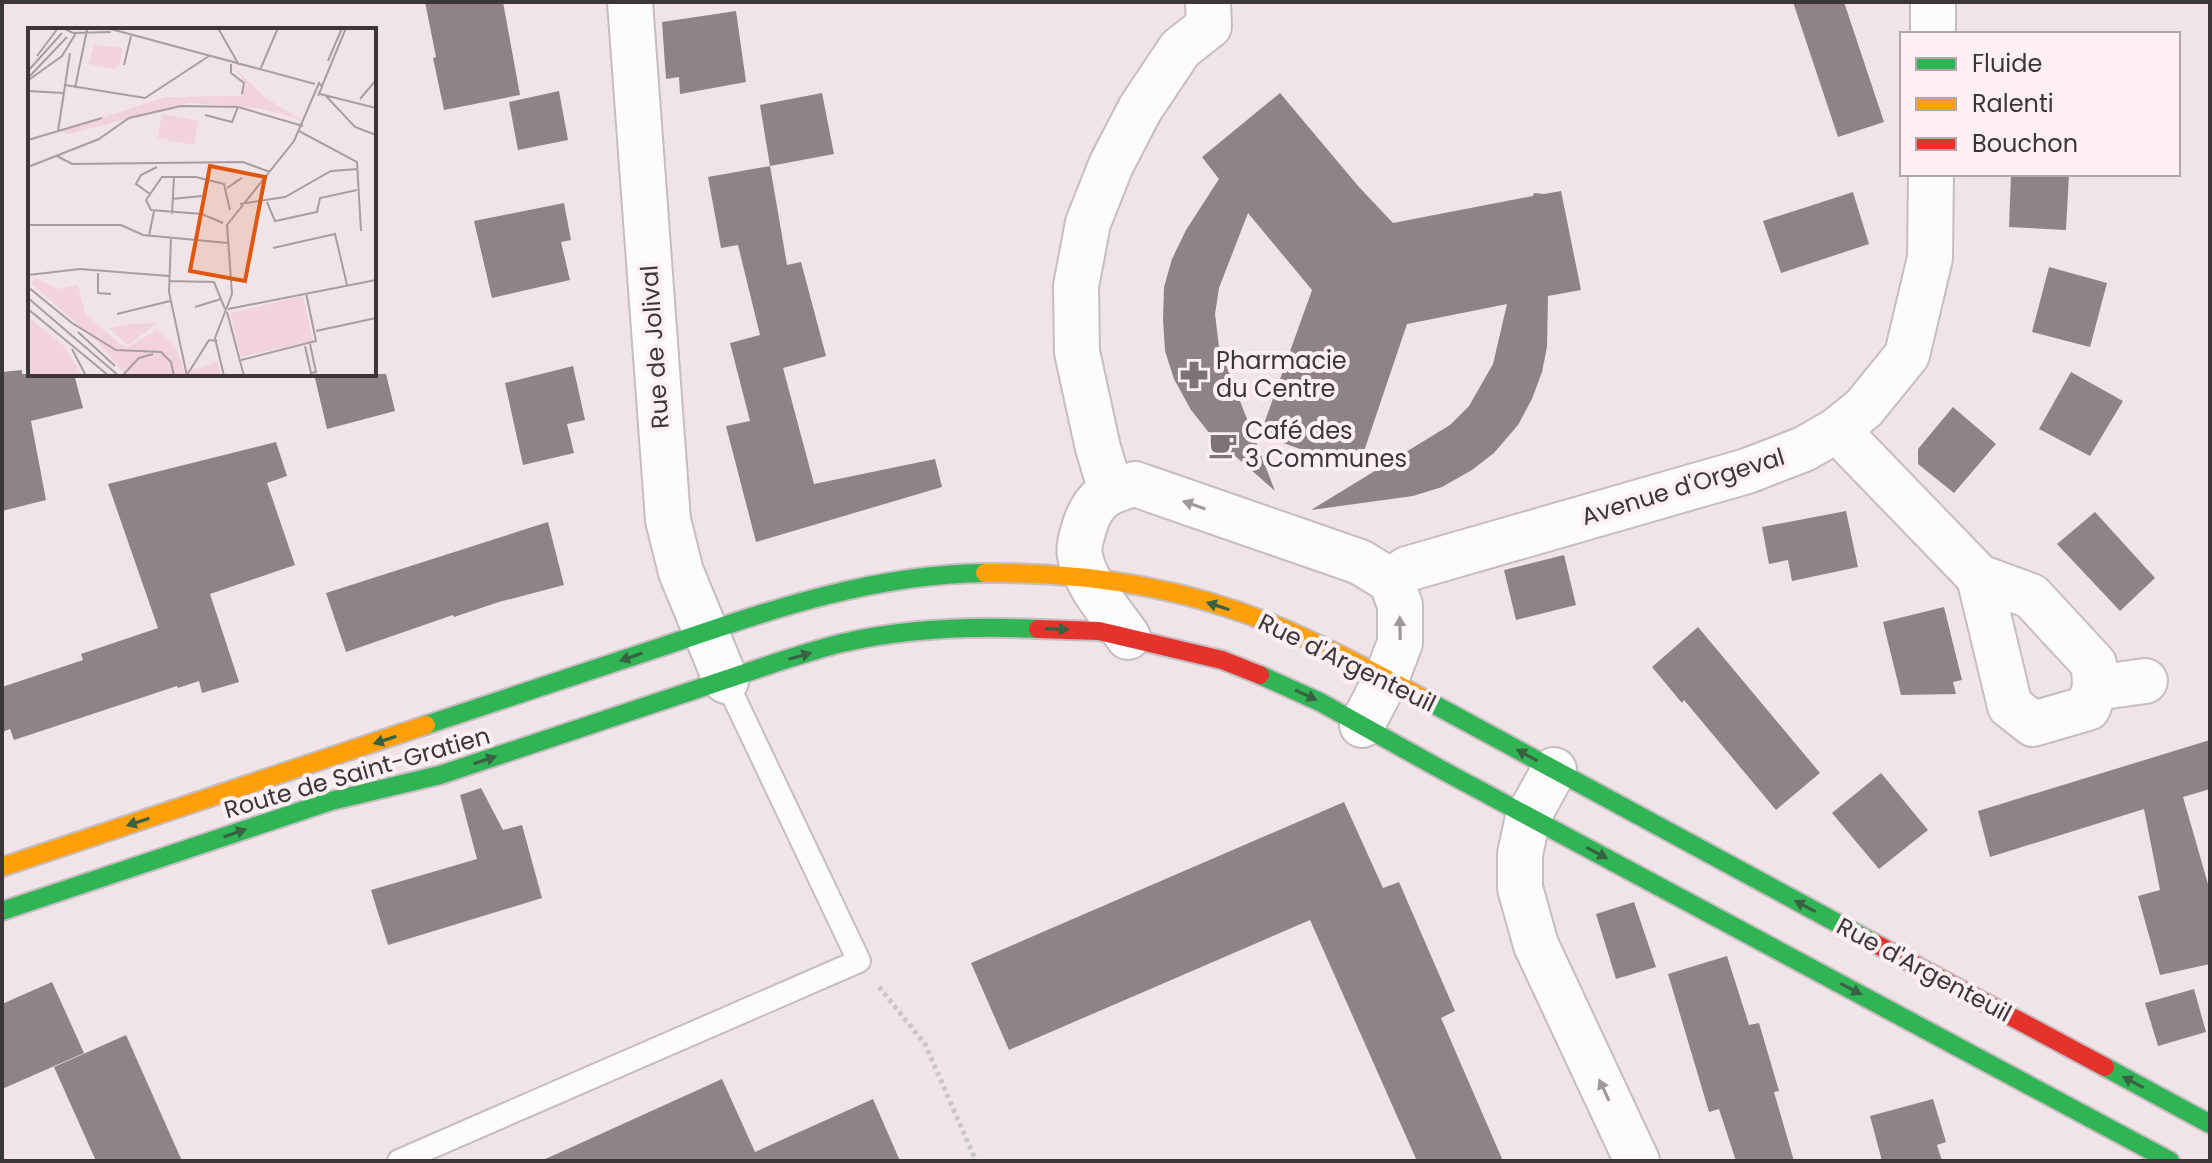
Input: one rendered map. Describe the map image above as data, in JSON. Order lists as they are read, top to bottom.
{
  "streets": {
    "main road": ["Rue d'Argenteuil", "Route de Saint-Gratien"],
    "street": ["Rue de Jolival", "Avenue d'Orgeval"]
  },
  "crossings": [
    ["Rue de Jolival", "Rue d'Argenteuil"],
    ["Rue de Jolival", "Route de Saint-Gratien"],
    ["Rue d'Argenteuil", "Route de Saint-Gratien"]
  ],
  "places": {
    "pharmacy": ["Pharmacie du Centre"],
    "cafe": ["Café des 3 Communes"]
  },
  "legend": ["Fluide", "Ralenti", "Bouchon"]
}
